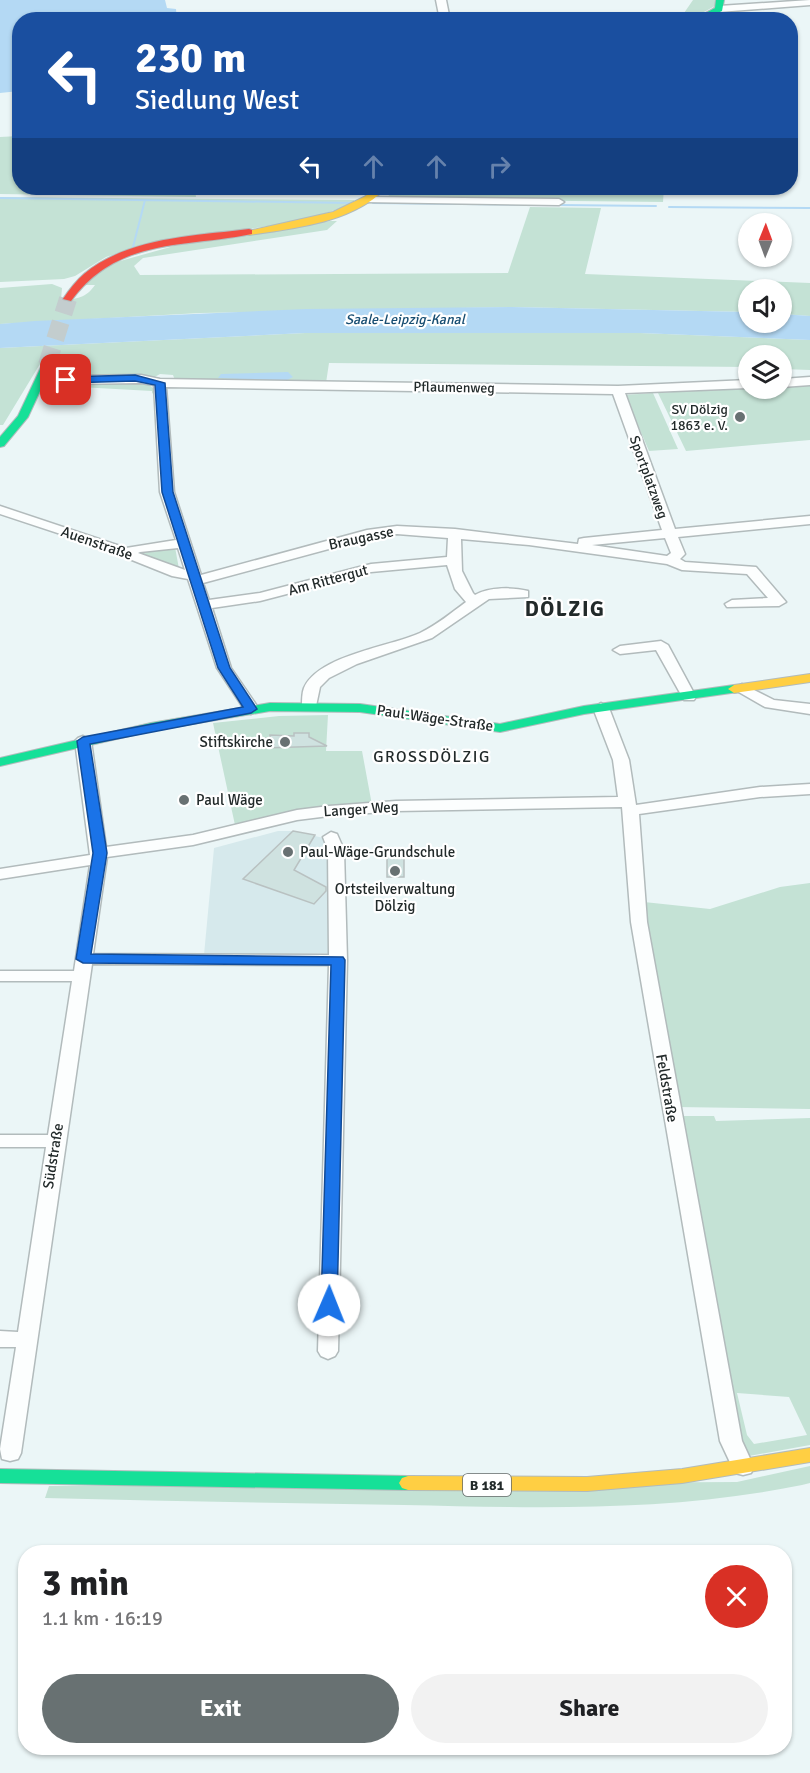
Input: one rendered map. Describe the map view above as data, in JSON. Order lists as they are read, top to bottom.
{
  "streets": {
    "street": [
      "Pflaumenweg",
      "Sportplatzweg",
      "Braugasse",
      "Auenstraße",
      "Am Rittergut",
      "Paul-Wäge-Straße",
      "Langer Weg",
      "Feldstraße",
      "Südstraße",
      "B 181"
    ]
  },
  "crossings": [
    ["Pflaumenweg", "Sportplatzweg"],
    ["Sportplatzweg", "Braugasse"],
    ["Braugasse", "Auenstraße"],
    ["Paul-Wäge-Straße", "Feldstraße"],
    ["Paul-Wäge-Straße", "Südstraße"],
    ["Langer Weg", "Feldstraße"],
    ["Langer Weg", "Südstraße"],
    ["Feldstraße", "B 181"]
  ],
  "districts": ["DÖLZIG", "GROSSDÖLZIG"],
  "water": ["Saale-Leipzig-Kanal"],
  "places": [
    "SV Dölzig 1863 e. V.",
    "Stiftskirche",
    "Paul Wäge",
    "Paul-Wäge-Grundschule",
    "Ortsteilverwaltung Dölzig"
  ],
  "north": "top",
  "page": {
    "turn": ["230 m", "Siedlung West"],
    "heading": ["3 min", "1.1 km · 16:19"],
    "buttons": ["Exit", "Share"]
  }
}
